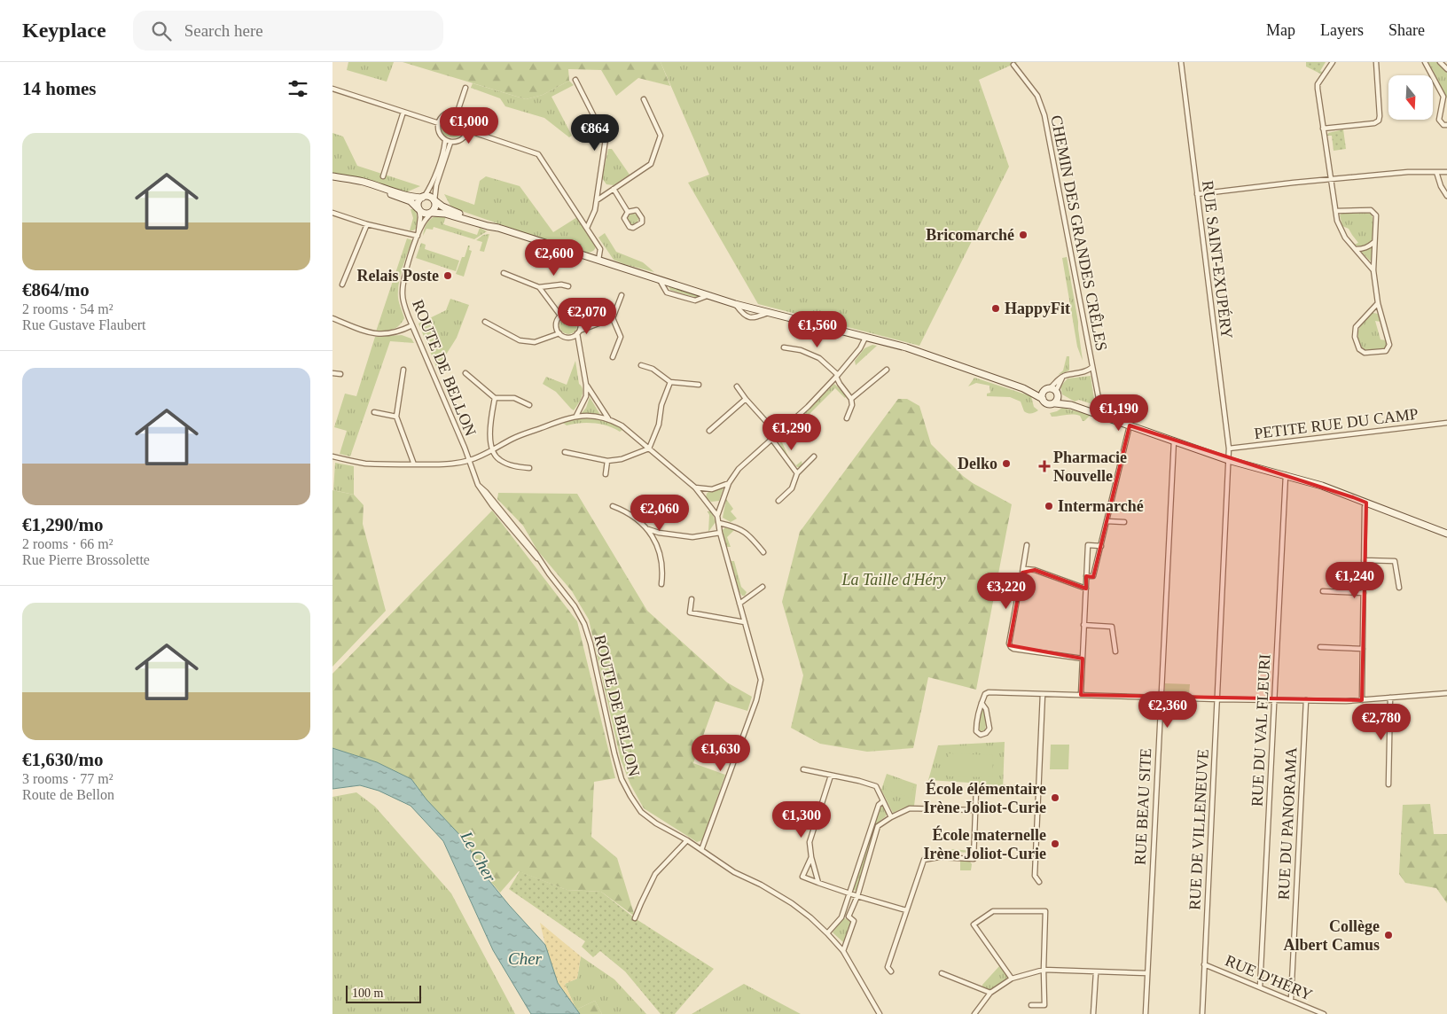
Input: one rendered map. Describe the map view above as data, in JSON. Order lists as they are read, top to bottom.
{
  "streets": {
    "street": [
      "CHEMIN DES GRANDES CRÊLES",
      "RUE SAINT-EXUPÉRY",
      "ROUTE DE BELLON",
      "PETITE RUE DU CAMP",
      "RUE DU VAL FLEURI",
      "RUE BEAU SITE",
      "RUE DU PANORAMA",
      "RUE DE VILLENEUVE",
      "RUE D'HÉRY"
    ]
  },
  "crossings": [
    ["RUE SAINT-EXUPÉRY", "PETITE RUE DU CAMP"],
    ["RUE SAINT-EXUPÉRY", "RUE DE VILLENEUVE"],
    ["RUE DU VAL FLEURI", "RUE D'HÉRY"],
    ["RUE DU PANORAMA", "RUE D'HÉRY"],
    ["RUE DE VILLENEUVE", "RUE D'HÉRY"]
  ],
  "water": ["Le Cher", "Cher"],
  "parks": ["La Taille d'Héry"],
  "places": {
    "other": [
      "Bricomarché",
      "Relais Poste",
      "HappyFit",
      "Delko",
      "Intermarché",
      "École élémentaire Irène Joliot-Curie",
      "École maternelle Irène Joliot-Curie",
      "Collège Albert Camus"
    ],
    "health": ["Pharmacie Nouvelle"]
  },
  "scale_bar": "100 m",
  "north": "bottom",
  "page": {
    "header": "Keyplace",
    "search": "Search here",
    "nav": ["Map", "Layers", "Share"],
    "heading": "14 homes",
    "price": [
      "€1,000",
      "€864",
      "€2,600",
      "€2,070",
      "€1,560",
      "€1,190",
      "€1,290",
      "€2,060",
      "€1,240",
      "€3,220",
      "€2,360",
      "€2,780",
      "€1,630",
      "€1,300"
    ],
    "list": [
      {
        "name": "€864/mo",
        "note": "2 rooms · 54 m² · Rue Gustave Flaubert"
      },
      {
        "name": "€1,290/mo",
        "note": "2 rooms · 66 m² · Rue Pierre Brossolette"
      },
      {
        "name": "€1,630/mo",
        "note": "3 rooms · 77 m² · Route de Bellon"
      }
    ],
    "scale": "100 m"
  }
}
